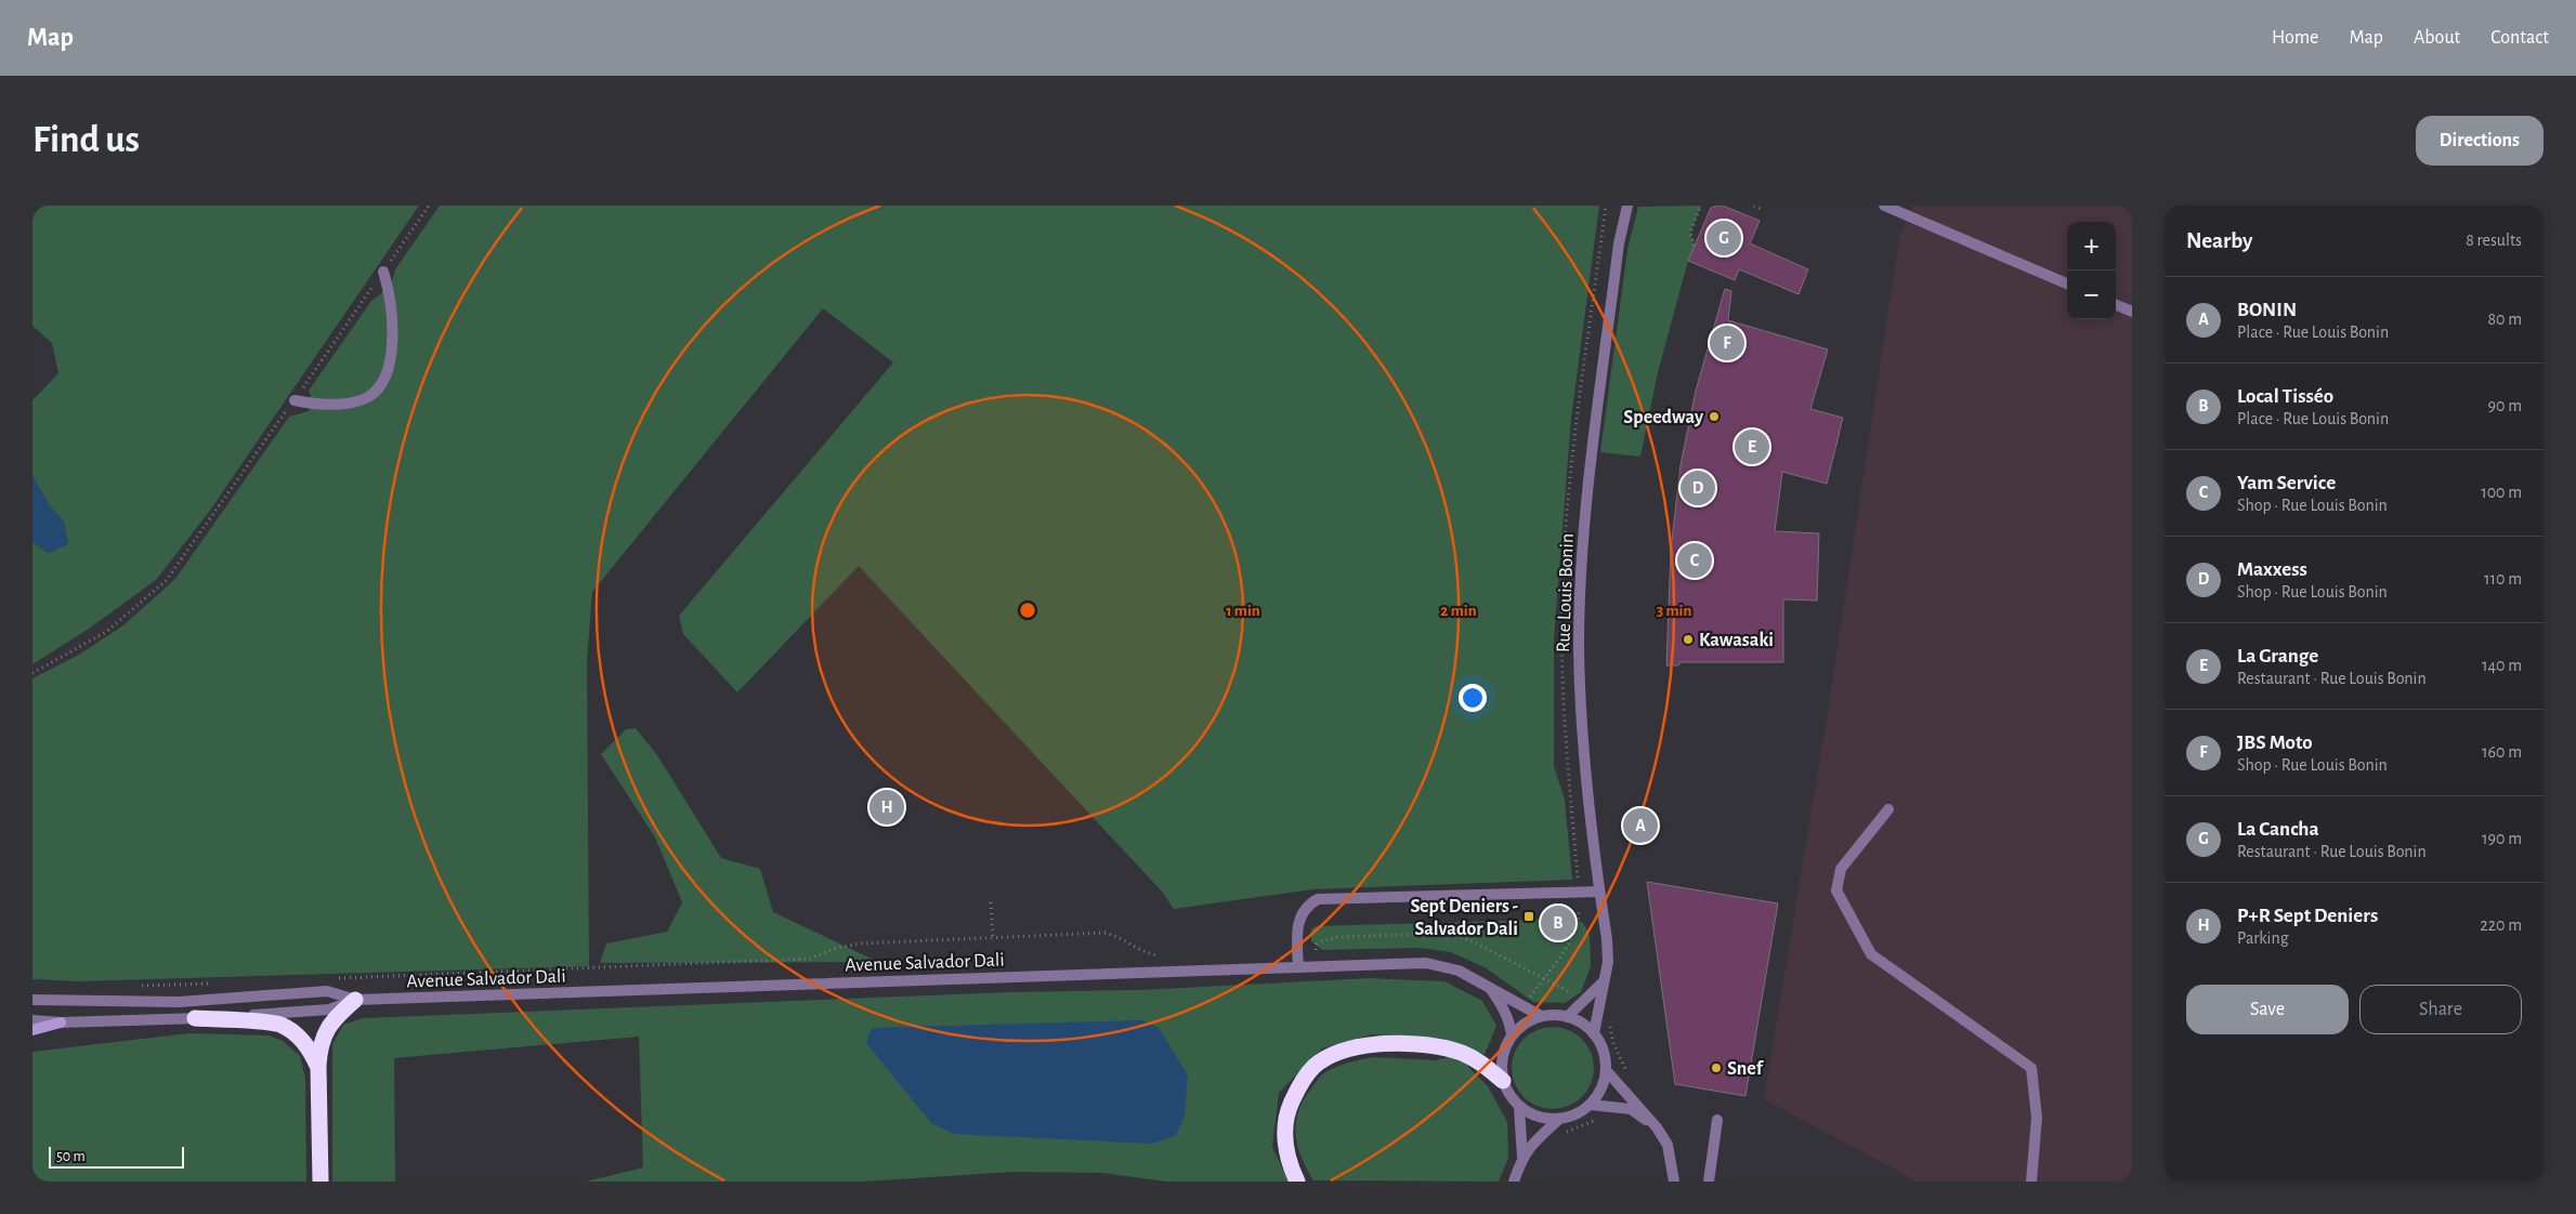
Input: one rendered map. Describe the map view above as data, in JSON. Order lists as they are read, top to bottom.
{
  "streets": {
    "street": ["Rue Louis Bonin", "Avenue Salvador Dali"]
  },
  "crossings": [
    ["Rue Louis Bonin", "Avenue Salvador Dali"]
  ],
  "places": {
    "other": ["Speedway", "Kawasaki", "Snef"],
    "transit": ["Sept Deniers - Salvador Dali"]
  },
  "scale_bar": "50 m",
  "page": {
    "header": "Map",
    "nav": [
      "Home",
      "Map",
      "About",
      "Contact"
    ],
    "buttons": [
      "Directions",
      ["Save", "Share"]
    ],
    "title": "Find us",
    "heading": ["Nearby", "8 results"],
    "pins": [
      "G",
      "F",
      "E",
      "D",
      "C",
      "H",
      "A",
      "B"
    ],
    "map_buttons": ["+", "−"],
    "list": [
      {
        "mark": "A",
        "name": "BONIN",
        "note": "Place · Rue Louis Bonin",
        "value": "80 m"
      },
      {
        "mark": "B",
        "name": "Local Tisséo",
        "note": "Place · Rue Louis Bonin",
        "value": "90 m"
      },
      {
        "mark": "C",
        "name": "Yam Service",
        "note": "Shop · Rue Louis Bonin",
        "value": "100 m"
      },
      {
        "mark": "D",
        "name": "Maxxess",
        "note": "Shop · Rue Louis Bonin",
        "value": "110 m"
      },
      {
        "mark": "E",
        "name": "La Grange",
        "note": "Restaurant · Rue Louis Bonin",
        "value": "140 m"
      },
      {
        "mark": "F",
        "name": "JBS Moto",
        "note": "Shop · Rue Louis Bonin",
        "value": "160 m"
      },
      {
        "mark": "G",
        "name": "La Cancha",
        "note": "Restaurant · Rue Louis Bonin",
        "value": "190 m"
      },
      {
        "mark": "H",
        "name": "P+R Sept Deniers",
        "note": "Parking",
        "value": "220 m"
      }
    ],
    "scale": "50 m"
  },
  "rings": ["1 min", "2 min", "3 min"]
}
